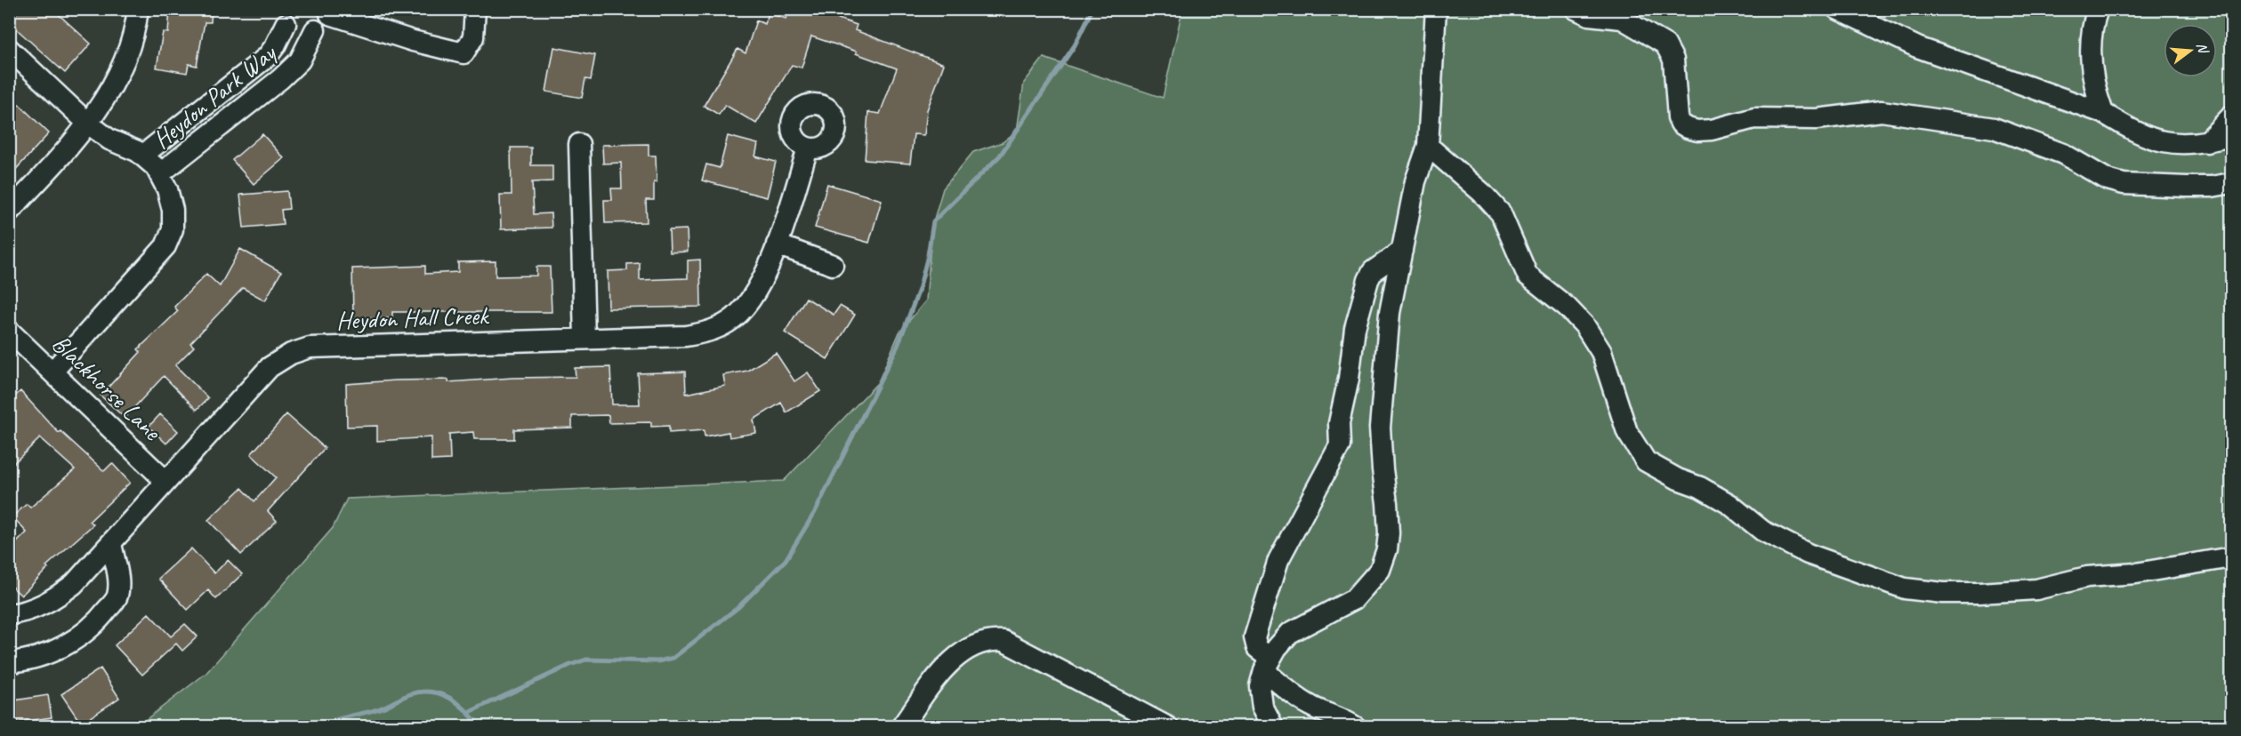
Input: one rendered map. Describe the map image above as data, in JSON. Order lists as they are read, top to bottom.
{
  "streets": {
    "street": ["Heydon Park Way", "Heydon Hall Creek", "Blackhorse Lane"]
  },
  "crossings": [
    ["Heydon Hall Creek", "Blackhorse Lane"]
  ],
  "north": "right"
}
